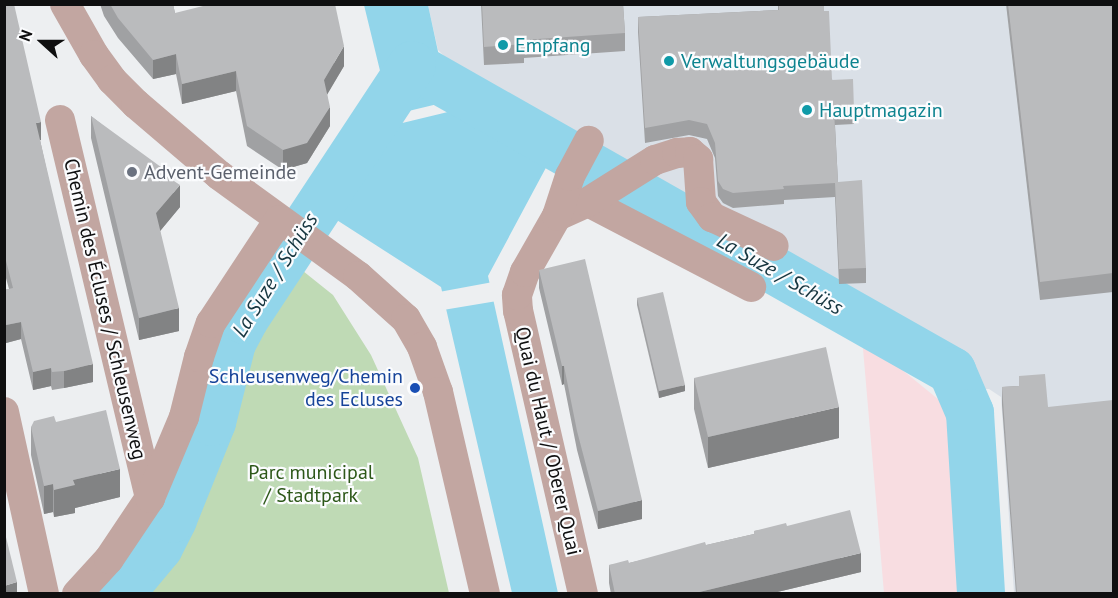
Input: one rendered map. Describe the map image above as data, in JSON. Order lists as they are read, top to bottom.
{
  "streets": {
    "street": ["Chemin des Écluses / Schleusenweg", "Quai du Haut / Oberer Quai"]
  },
  "water": ["La Suze / Schüss"],
  "parks": ["Parc municipal / Stadtpark"],
  "places": [
    "Empfang",
    "Verwaltungsgebäude",
    "Hauptmagazin",
    "Advent-Gemeinde",
    "Schleusenweg/Chemin des Ecluses"
  ],
  "north": "left"
}
